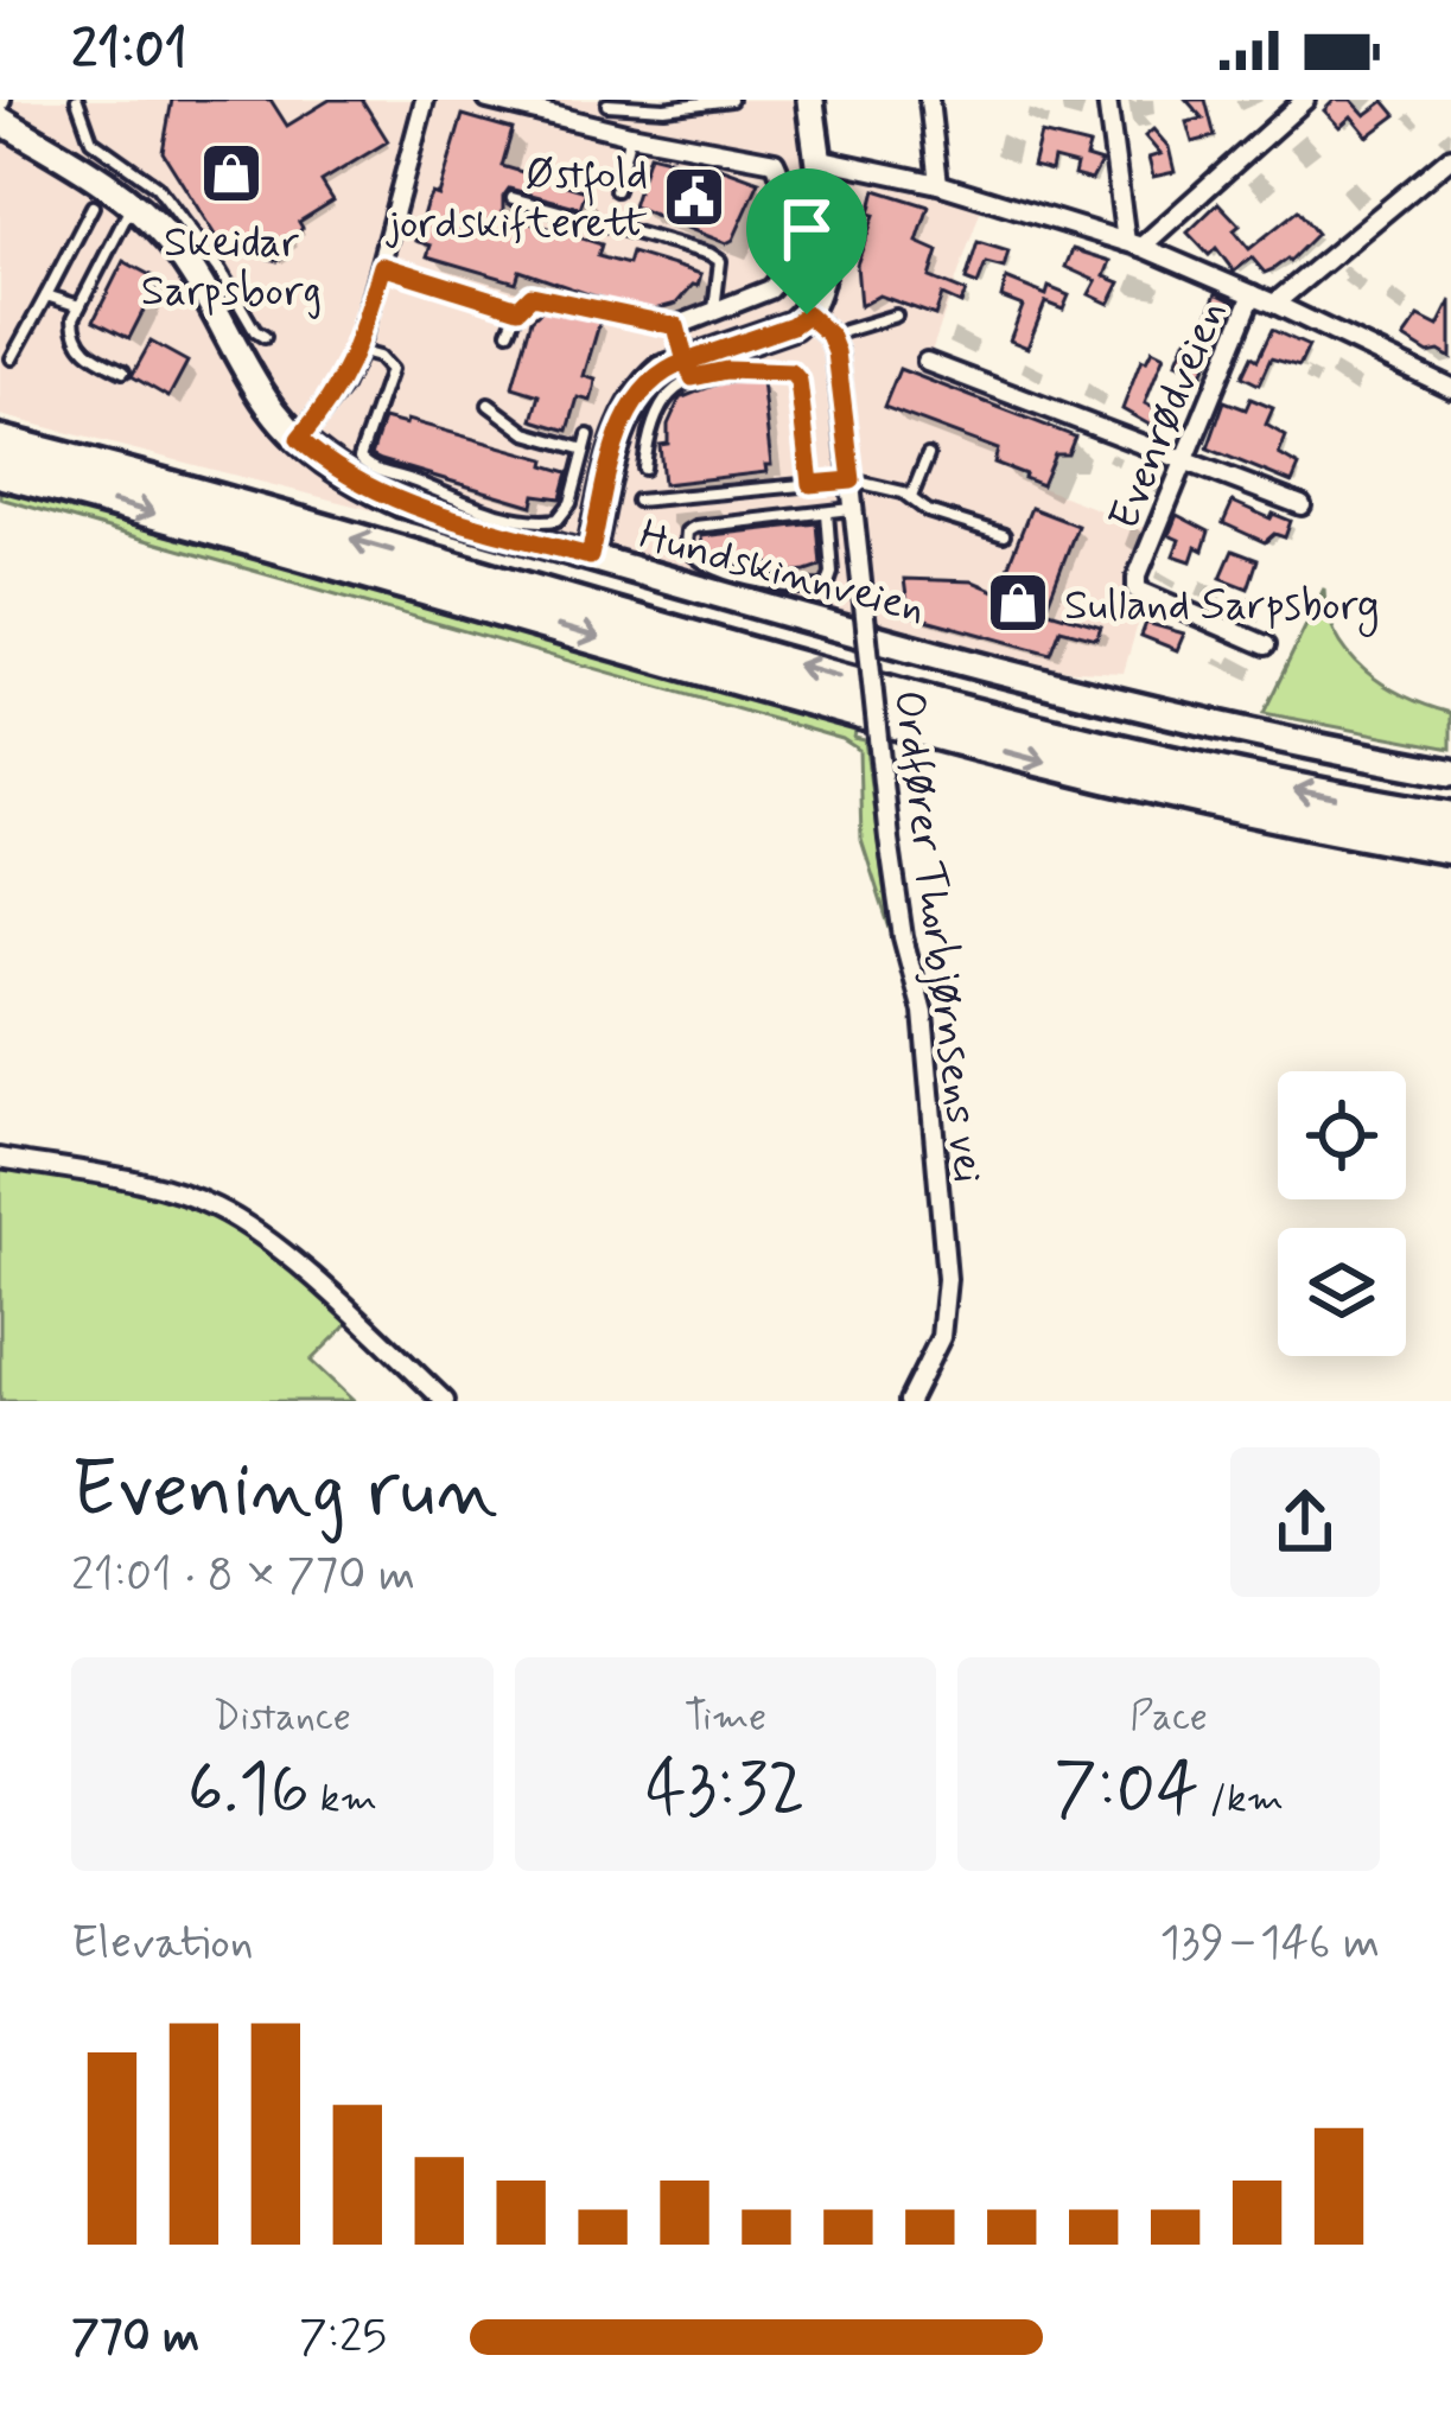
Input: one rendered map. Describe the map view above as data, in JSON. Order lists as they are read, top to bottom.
{
  "streets": {
    "street": ["Evenrødveien", "Hundskinnveien", "Ordfører Thorbjørnsens vei"]
  },
  "places": {
    "shop": ["Skeidar Sarpsborg", "Sulland Sarpsborg"],
    "public building": ["Østfold jordskifterett"]
  },
  "page": {
    "status": "21:01",
    "heading": ["Evening run", "21:01 · 8 × 770 m"],
    "stats": [
      ["Distance", "6.16 km"],
      ["Time", "43:32"],
      ["Pace", "7:04 /km"]
    ],
    "chart": ["Elevation", "139–146 m"],
    "list": [
      {
        "name": "770 m",
        "note": "7:25"
      }
    ]
  }
}
